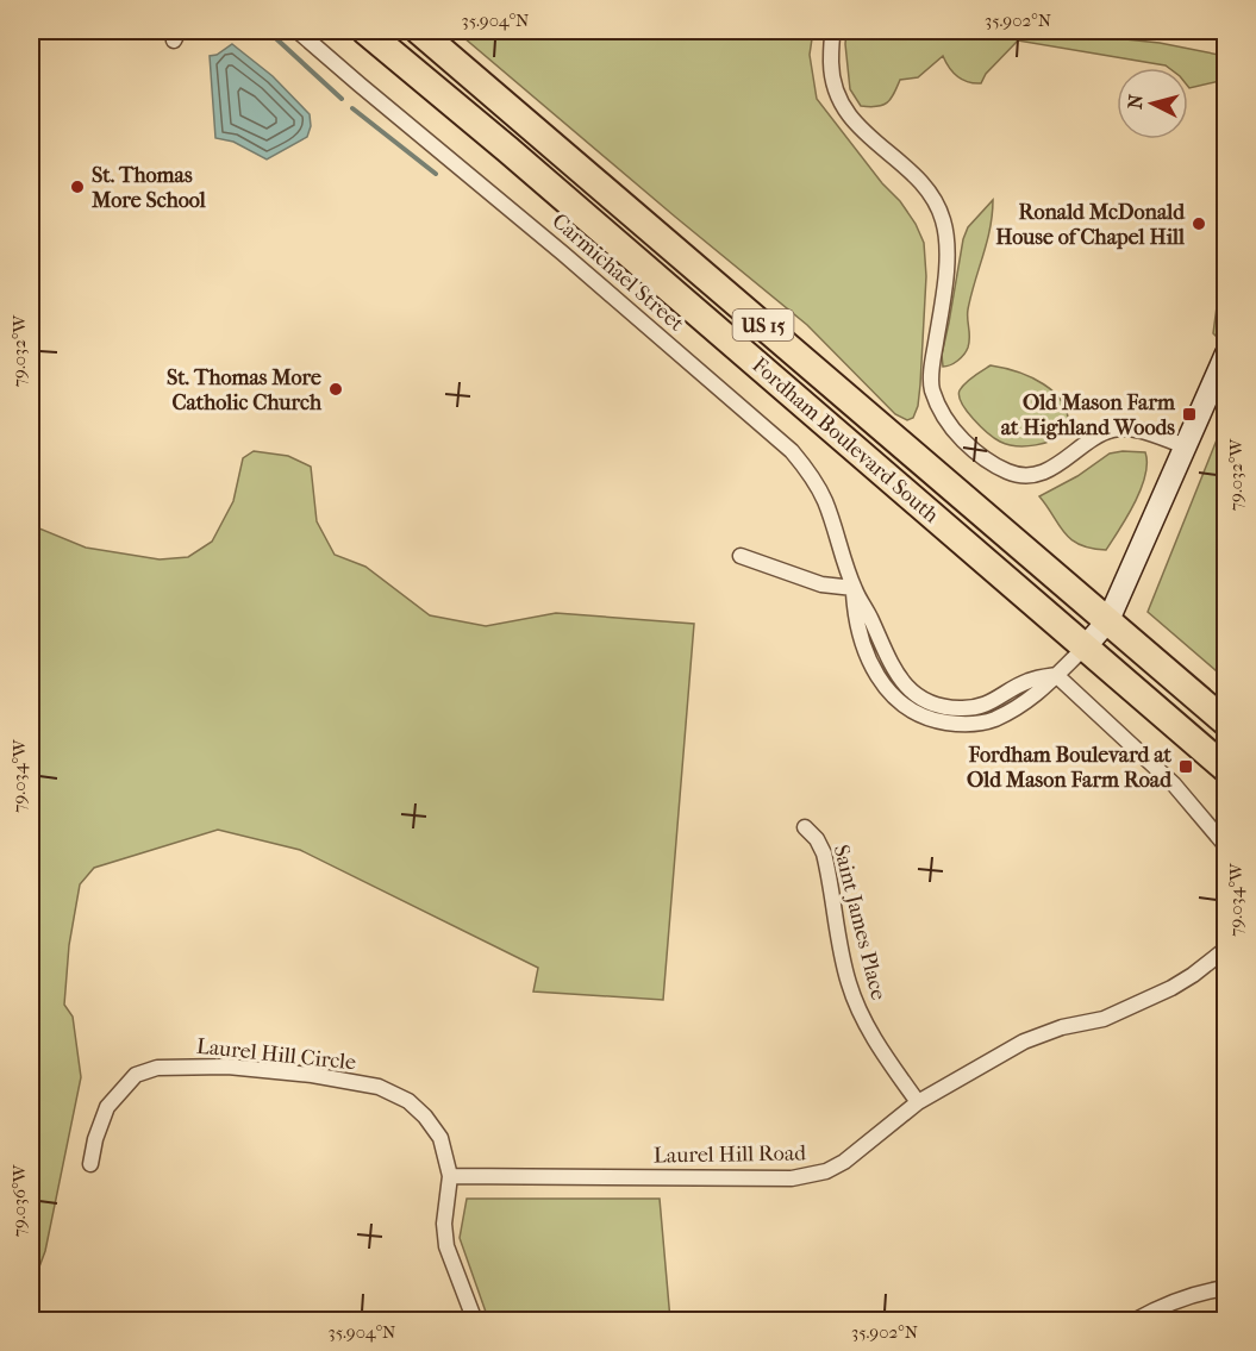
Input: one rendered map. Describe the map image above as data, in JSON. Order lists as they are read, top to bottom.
{
  "streets": {
    "highway": ["US 15", "Fordham Boulevard South"],
    "street": [
      "Carmichael Street",
      "Saint James Place",
      "Laurel Hill Circle",
      "Laurel Hill Road"
    ]
  },
  "crossings": [
    ["Saint James Place", "Laurel Hill Road"],
    ["Laurel Hill Circle", "Laurel Hill Road"]
  ],
  "places": {
    "other": ["St. Thomas More School", "Ronald McDonald House of Chapel Hill", "St. Thomas More Catholic Church"],
    "transit": ["Old Mason Farm at Highland Woods", "Fordham Boulevard at Old Mason Farm Road"]
  },
  "north": "left",
  "coordinates": [
    "35.904°N",
    "35.902°N",
    "79.032°W",
    "79.034°W",
    "79.036°W"
  ]
}
